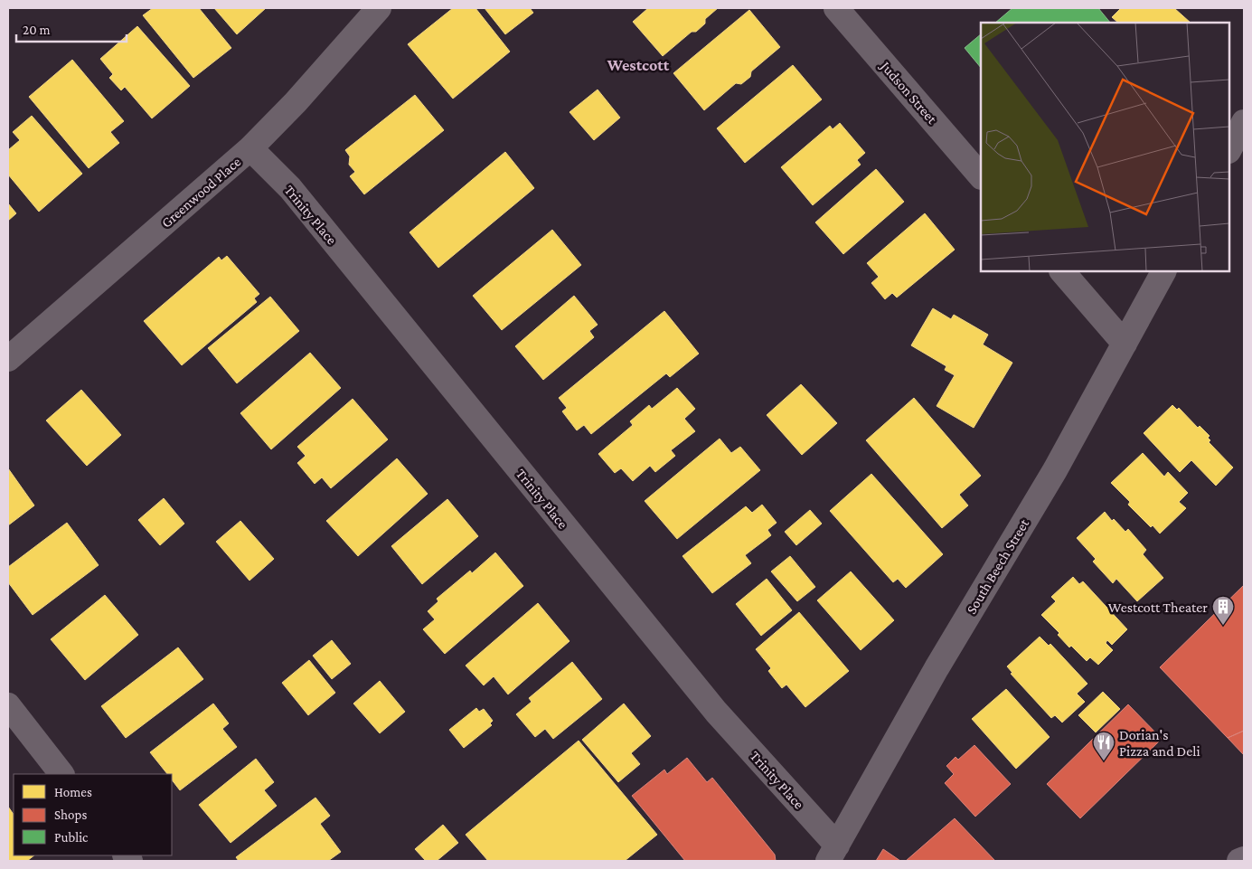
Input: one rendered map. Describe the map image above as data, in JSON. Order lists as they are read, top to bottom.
{
  "streets": {
    "street": [
      "Judson Street",
      "Greenwood Place",
      "Trinity Place",
      "South Beech Street"
    ]
  },
  "crossings": [
    ["Greenwood Place", "Trinity Place"],
    ["Trinity Place", "South Beech Street"]
  ],
  "districts": ["Westcott"],
  "places": {
    "building": ["Westcott Theater"],
    "restaurant": ["Dorian's Pizza and Deli"]
  },
  "legend": ["Homes", "Shops", "Public"],
  "scale_bar": "20 m"
}
